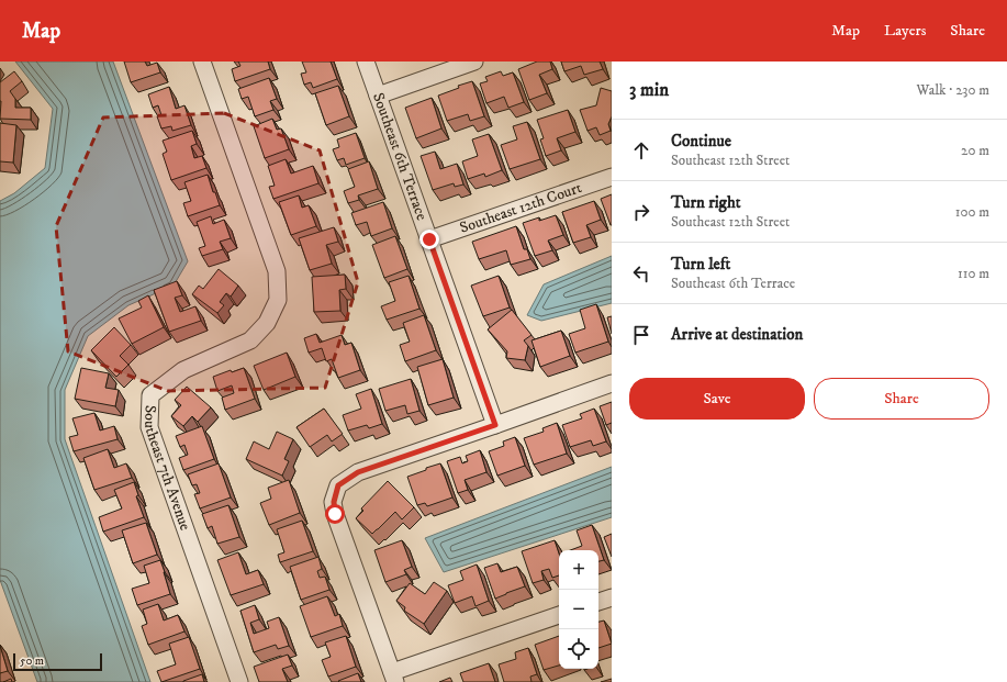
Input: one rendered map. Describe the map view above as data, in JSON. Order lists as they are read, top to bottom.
{
  "streets": {
    "street": ["Southeast 6th Terrace", "Southeast 12th Court", "Southeast 7th Avenue"]
  },
  "crossings": [
    ["Southeast 6th Terrace", "Southeast 12th Court"]
  ],
  "scale_bar": "50 m",
  "page": {
    "header": "Map",
    "nav": ["Map", "Layers", "Share"],
    "heading": ["3 min", "Walk · 230 m"],
    "list": [
      ["Continue", "Southeast 12th Street", "20 m"],
      ["Turn right", "Southeast 12th Street", "100 m"],
      ["Turn left", "Southeast 6th Terrace", "110 m"],
      "Arrive at destination"
    ],
    "buttons": ["Save", "Share"],
    "map_buttons": ["+", "−"],
    "scale": "50 m"
  }
}
